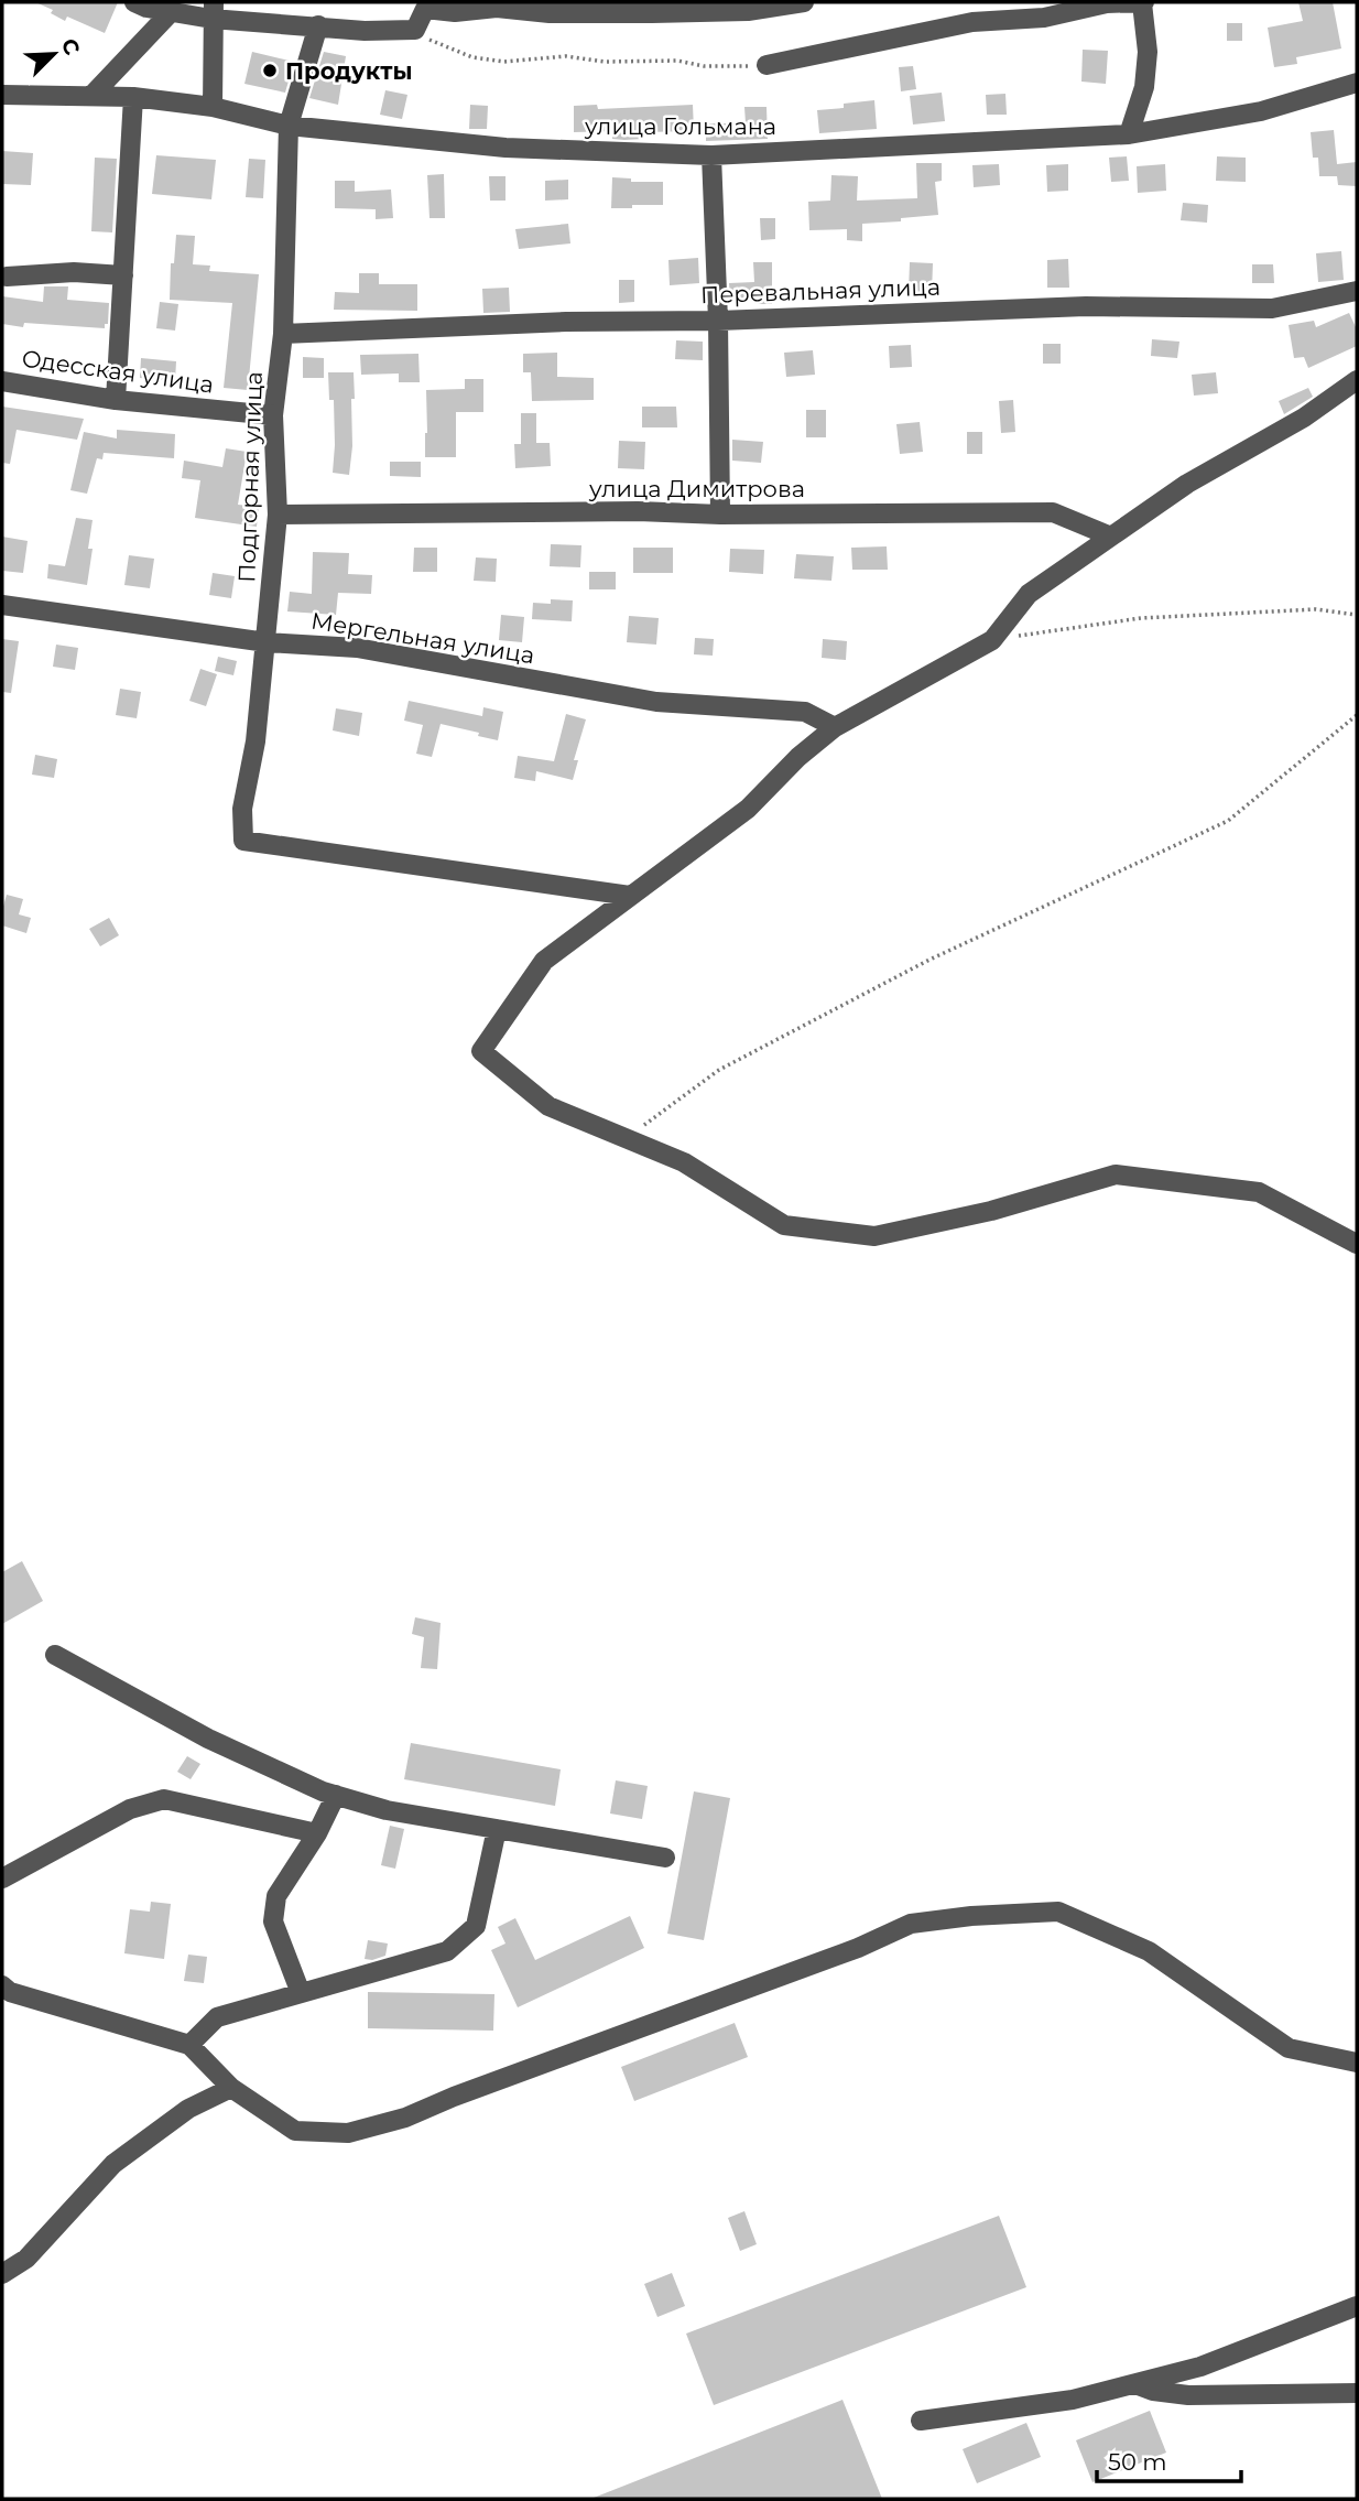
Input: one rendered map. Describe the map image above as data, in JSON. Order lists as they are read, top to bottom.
{
  "streets": {
    "street": [
      "улица Гольмана",
      "Перевальная улица",
      "Одесская улица",
      "Подгорная улица",
      "улица Димитрова",
      "Мергельная улица"
    ]
  },
  "crossings": [
    ["улица Гольмана", "Подгорная улица"],
    ["Перевальная улица", "Подгорная улица"],
    ["Одесская улица", "Подгорная улица"],
    ["Подгорная улица", "улица Димитрова"],
    ["Подгорная улица", "Мергельная улица"]
  ],
  "places": ["Продукты"],
  "scale_bar": "50 m",
  "north": "top right"
}
